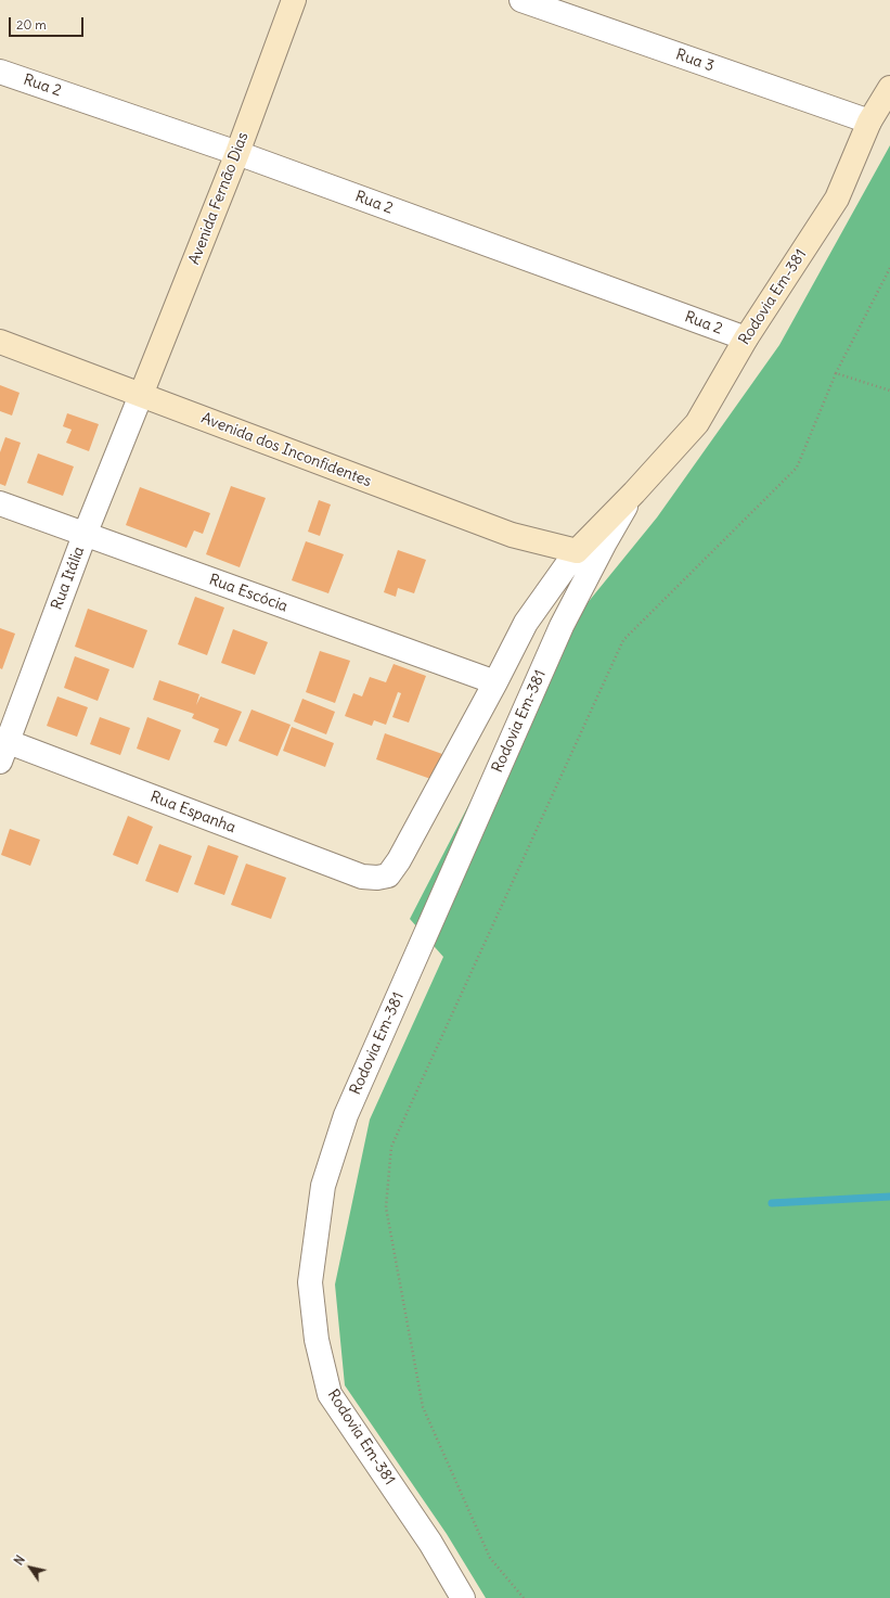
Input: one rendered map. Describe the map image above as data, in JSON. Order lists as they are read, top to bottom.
{
  "streets": {
    "street": [
      "Rua 3",
      "Rua 2",
      "Avenida Fernão Dias",
      "Rodovia Em-381",
      "Avenida dos Inconfidentes",
      "Rua Itália",
      "Rua Escócia",
      "Rua Espanha"
    ]
  },
  "crossings": [
    ["Rua 3", "Rodovia Em-381"],
    ["Rua 2", "Avenida Fernão Dias"],
    ["Rua 2", "Rodovia Em-381"],
    ["Avenida Fernão Dias", "Avenida dos Inconfidentes"],
    ["Avenida Fernão Dias", "Rua Itália"],
    ["Rodovia Em-381", "Avenida dos Inconfidentes"],
    ["Avenida dos Inconfidentes", "Rua Itália"],
    ["Rua Itália", "Rua Escócia"],
    ["Rua Itália", "Rua Espanha"],
    ["Rua Escócia", "Rua Espanha"]
  ],
  "scale_bar": "20 m",
  "north": "top left"
}
